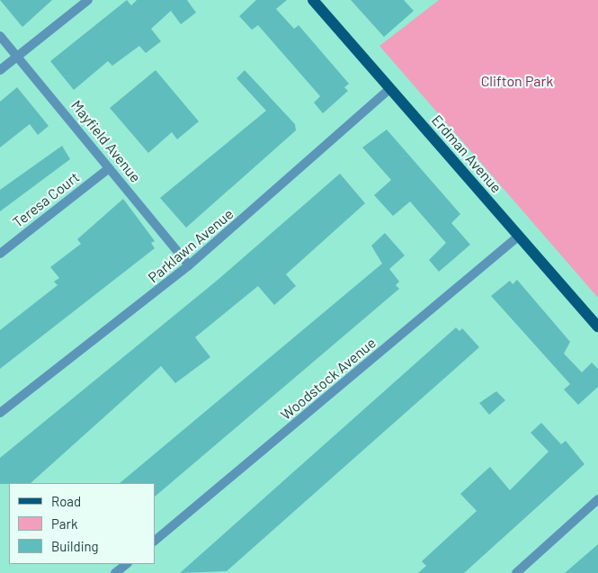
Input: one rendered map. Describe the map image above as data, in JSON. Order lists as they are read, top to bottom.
{
  "streets": {
    "main road": ["Erdman Avenue"],
    "street": [
      "Mayfield Avenue",
      "Teresa Court",
      "Parklawn Avenue",
      "Woodstock Avenue"
    ]
  },
  "crossings": [
    ["Mayfield Avenue", "Teresa Court"],
    ["Mayfield Avenue", "Parklawn Avenue"],
    ["Erdman Avenue", "Parklawn Avenue"],
    ["Erdman Avenue", "Woodstock Avenue"]
  ],
  "parks": ["Clifton Park"],
  "legend": ["Road", "Park", "Building"]
}
